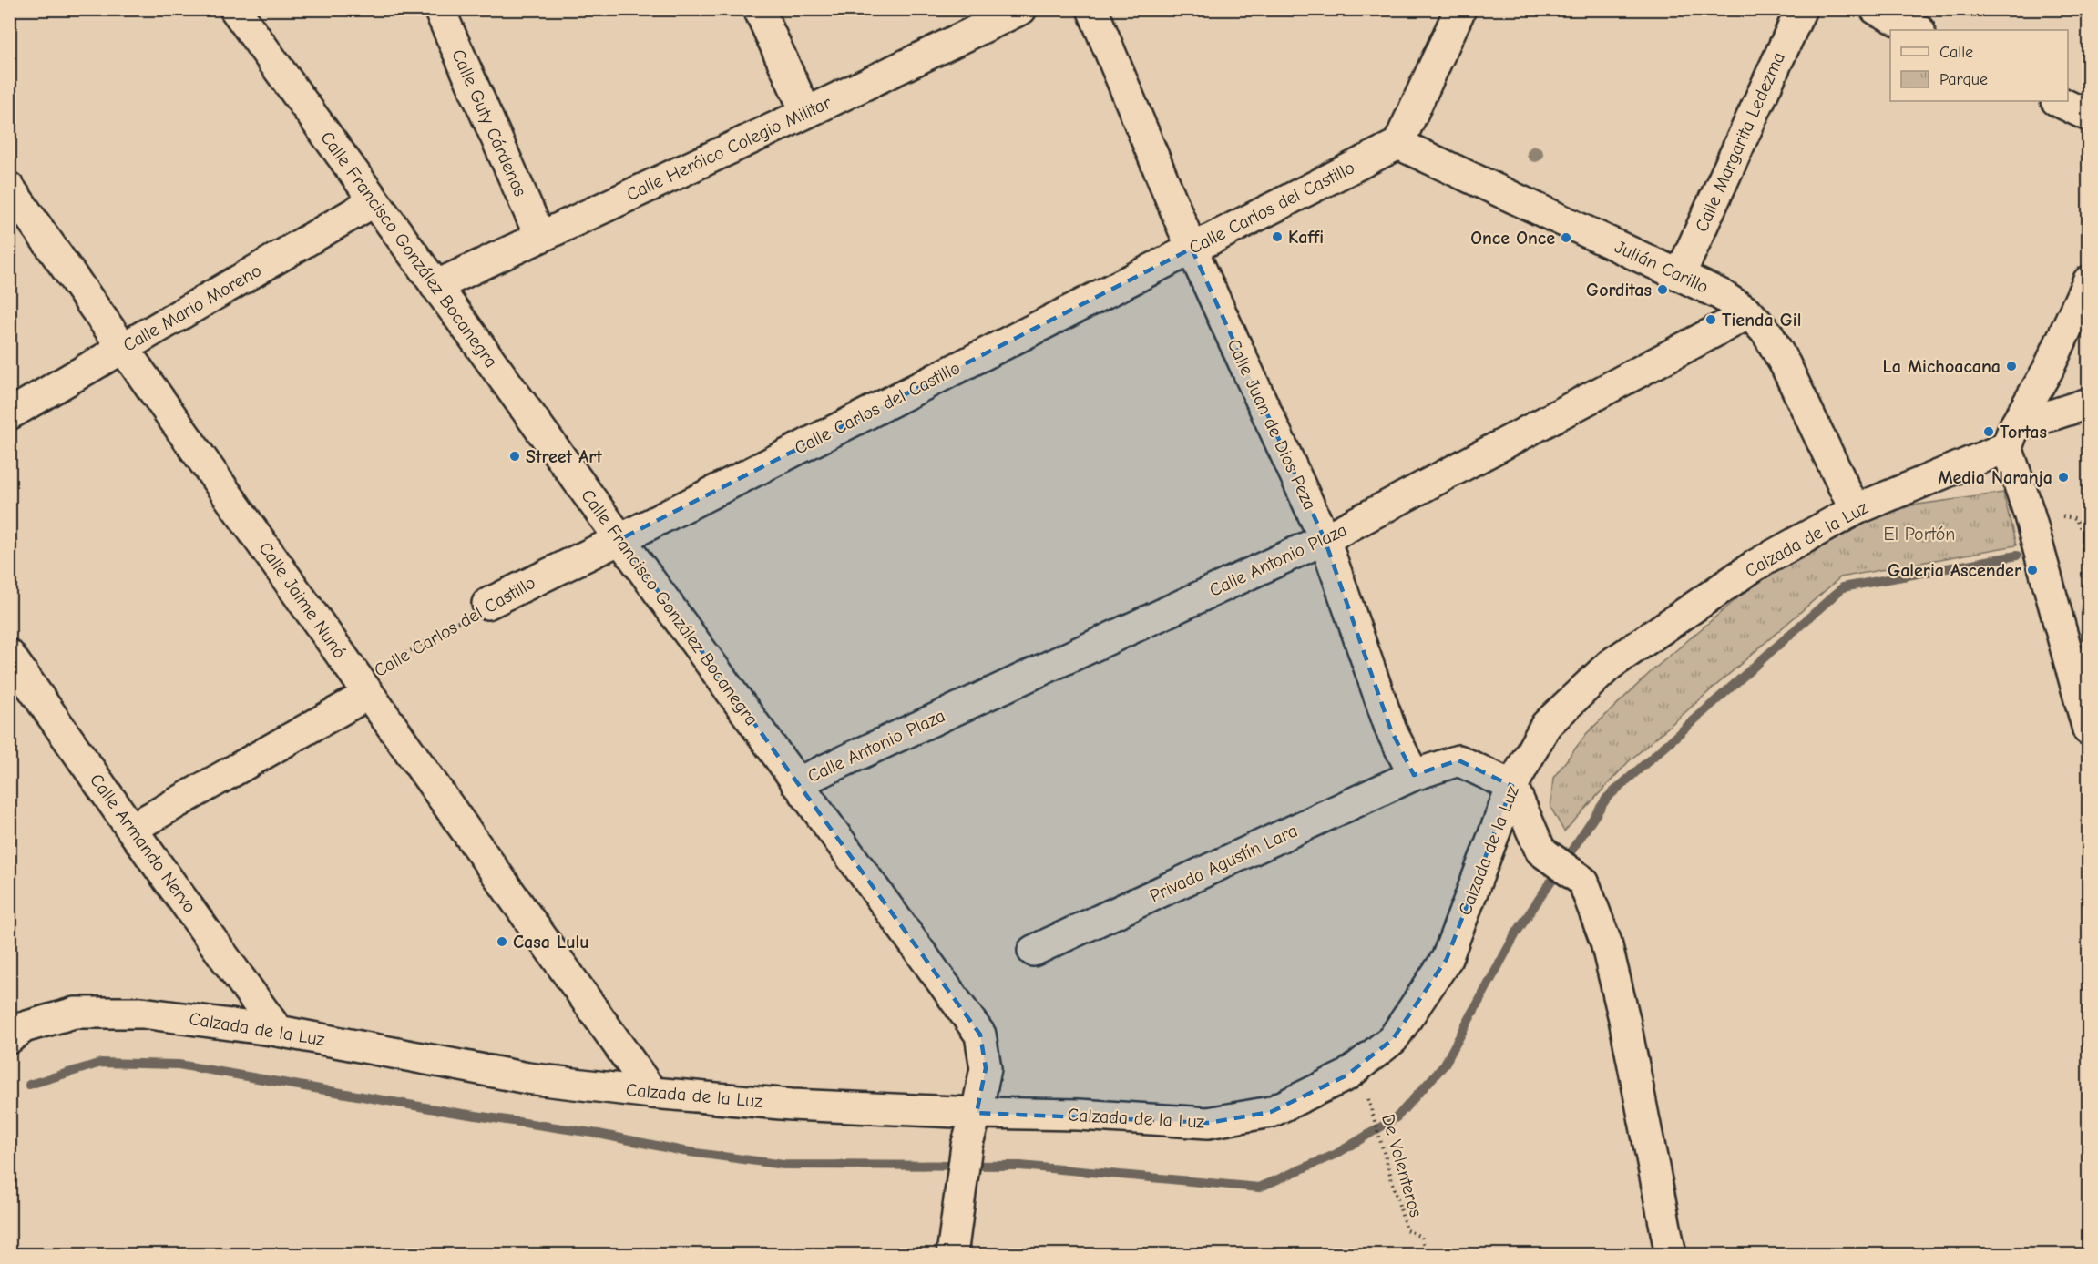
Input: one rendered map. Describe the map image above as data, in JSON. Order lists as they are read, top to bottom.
{
  "streets": {
    "street": [
      "Calle Guty Cárdenas",
      "Calle Margarita Ledezma",
      "Calle Heróico Colegio Militar",
      "Calle Carlos del Castillo",
      "Calle Francisco González Bocanegra",
      "Julián Carillo",
      "Calle Mario Moreno",
      "Calle Juan de Dios Peza",
      "Calzada de la Luz",
      "Calle Antonio Plaza",
      "Calle Jaime Nunó",
      "Calle Armando Nervo",
      "Privada Agustín Lara"
    ],
    "path": ["De Volenteros"]
  },
  "crossings": [
    ["Calle Guty Cárdenas", "Calle Heróico Colegio Militar"],
    ["Calle Margarita Ledezma", "Julián Carillo"],
    ["Calle Heróico Colegio Militar", "Calle Francisco González Bocanegra"],
    ["Calle Carlos del Castillo", "Calle Francisco González Bocanegra"],
    ["Calle Carlos del Castillo", "Julián Carillo"],
    ["Calle Carlos del Castillo", "Calle Juan de Dios Peza"],
    ["Calle Carlos del Castillo", "Calle Jaime Nunó"],
    ["Calle Carlos del Castillo", "Calle Armando Nervo"],
    ["Calle Francisco González Bocanegra", "Calle Mario Moreno"],
    ["Calle Francisco González Bocanegra", "Calzada de la Luz"],
    ["Calle Francisco González Bocanegra", "Calle Antonio Plaza"],
    ["Julián Carillo", "Calzada de la Luz"],
    ["Julián Carillo", "Calle Antonio Plaza"],
    ["Calle Mario Moreno", "Calle Jaime Nunó"],
    ["Calle Juan de Dios Peza", "Calle Antonio Plaza"],
    ["Calle Juan de Dios Peza", "Privada Agustín Lara"],
    ["Calzada de la Luz", "Calle Jaime Nunó"],
    ["Calzada de la Luz", "Calle Armando Nervo"]
  ],
  "parks": ["El Portón"],
  "places": [
    "Kaffi",
    "Once Once",
    "Gorditas",
    "Tienda Gil",
    "La Michoacana",
    "Tortas",
    "Street Art",
    "Media Naranja",
    "Galeria Ascender",
    "Casa Lulu"
  ],
  "legend": ["Calle", "Parque"]
}
